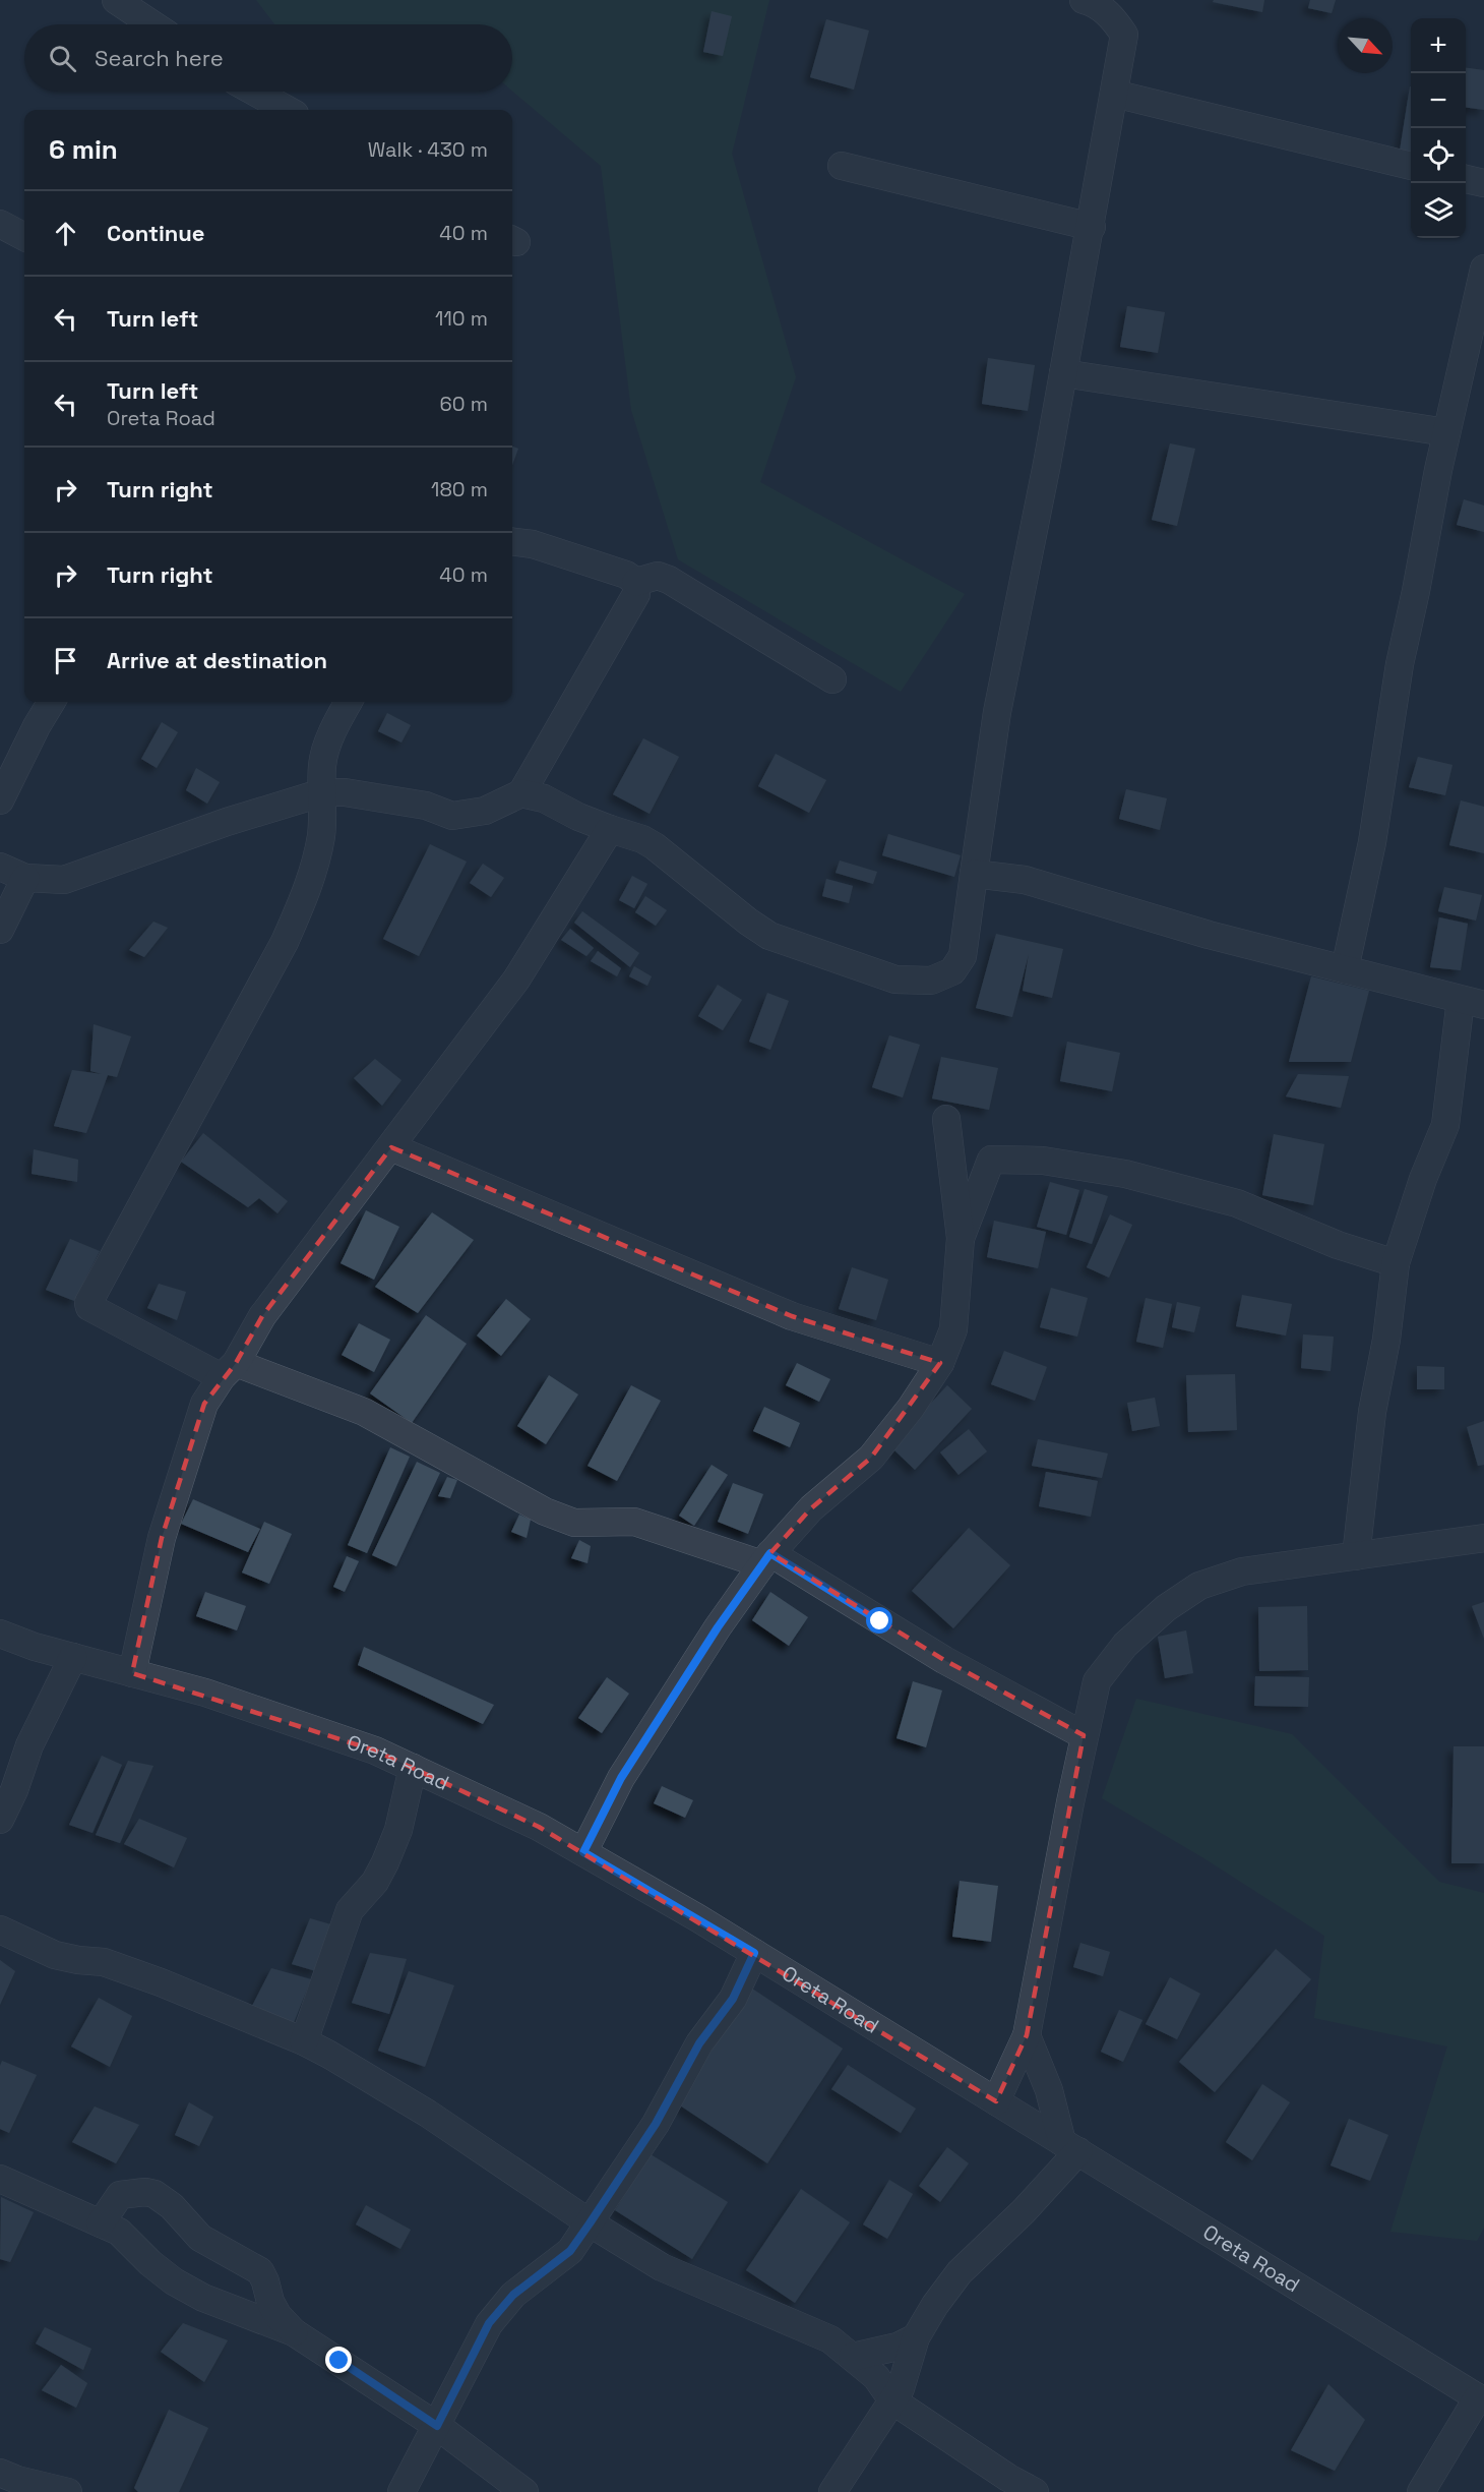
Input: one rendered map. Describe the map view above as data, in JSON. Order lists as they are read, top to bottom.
{
  "streets": {
    "street": ["Oreta Road"]
  },
  "north": "bottom right",
  "page": {
    "map_buttons": ["+", "−"],
    "search": "Search here",
    "heading": ["6 min", "Walk · 430 m"],
    "list": [
      ["Continue", "40 m"],
      ["Turn left", "110 m"],
      ["Turn left", "Oreta Road", "60 m"],
      ["Turn right", "180 m"],
      ["Turn right", "40 m"],
      "Arrive at destination"
    ]
  }
}
